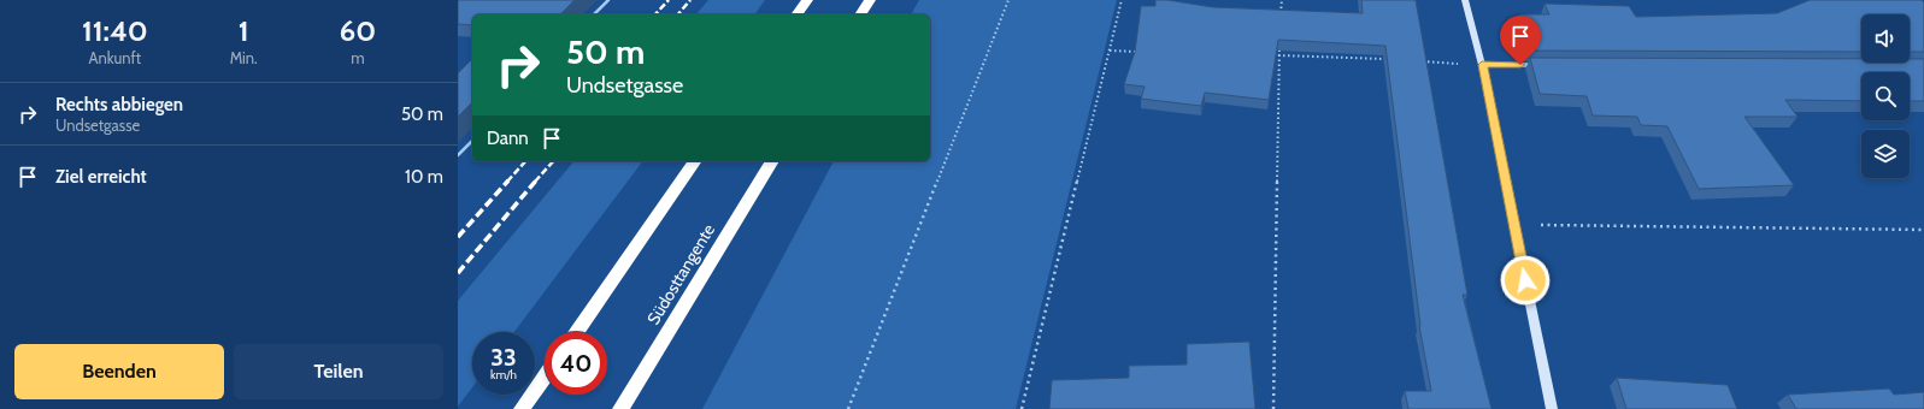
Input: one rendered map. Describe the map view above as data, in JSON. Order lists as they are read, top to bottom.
{
  "streets": {
    "highway": ["Südosttangente"]
  },
  "page": {
    "eta": [
      "11:40",
      "Ankunft",
      "1",
      "Min.",
      "60",
      "m"
    ],
    "turn": ["50 m", "Undsetgasse"],
    "list": [
      {
        "name": "Rechts abbiegen",
        "note": "Undsetgasse",
        "value": "50 m"
      },
      {
        "name": "Ziel erreicht",
        "value": "10 m"
      }
    ],
    "then": "Dann",
    "speed": "33 km/h",
    "limit": "40",
    "buttons": ["Beenden", "Teilen"]
  }
}
